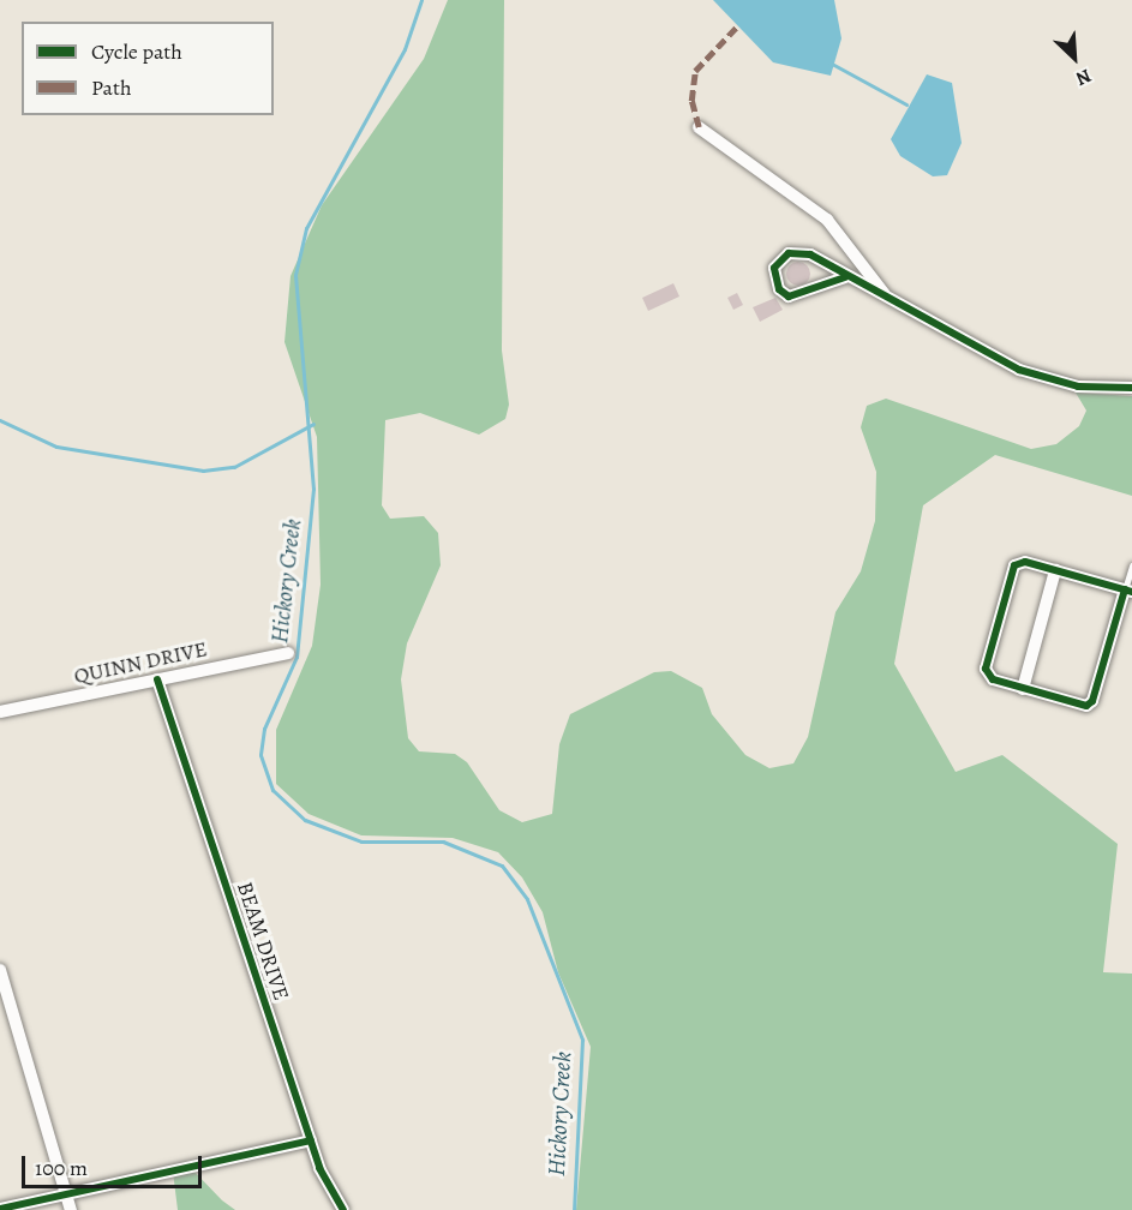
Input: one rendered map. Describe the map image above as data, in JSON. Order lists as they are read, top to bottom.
{
  "streets": {
    "street": ["QUINN DRIVE", "BEAM DRIVE"]
  },
  "crossings": [
    ["QUINN DRIVE", "BEAM DRIVE"]
  ],
  "water": ["Hickory Creek"],
  "legend": ["Cycle path", "Path"],
  "scale_bar": "100 m",
  "north": "bottom right"
}
